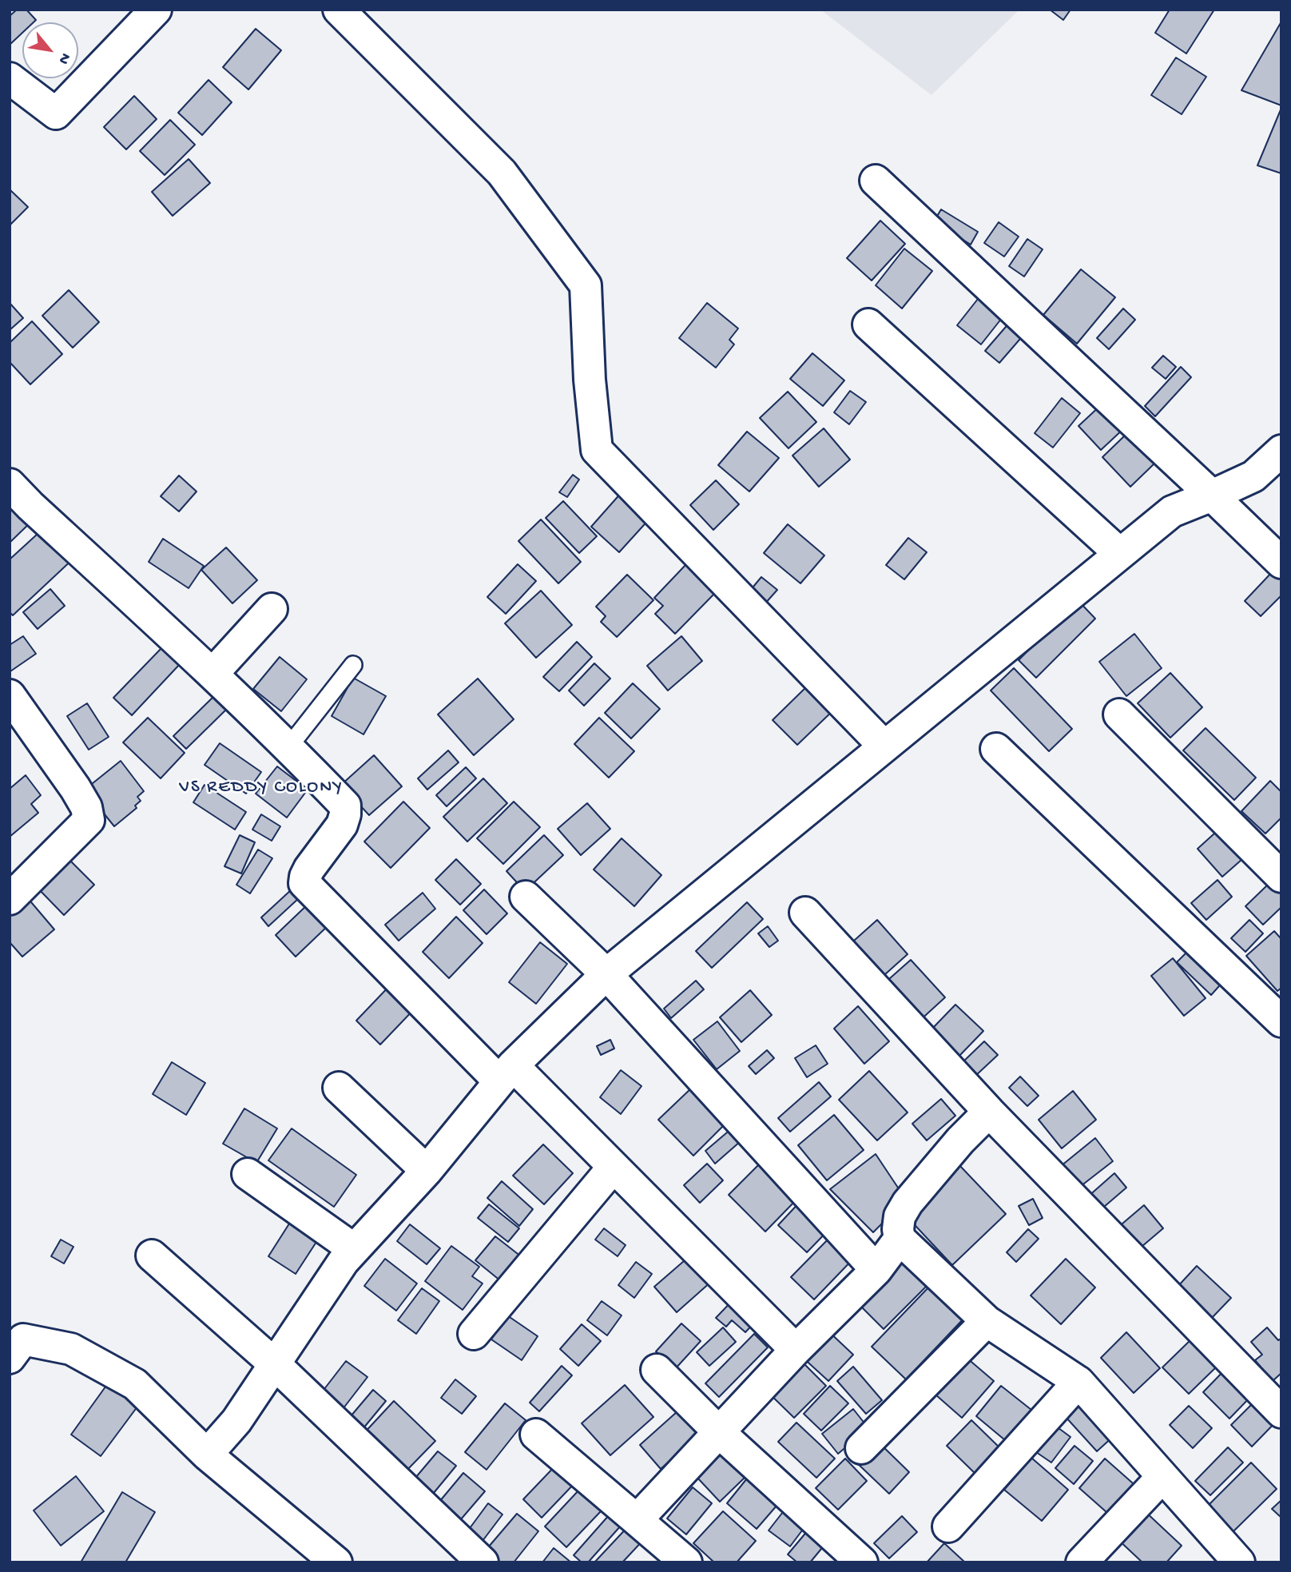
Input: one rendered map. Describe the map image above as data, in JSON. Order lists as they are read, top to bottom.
{
  "districts": ["VS REDDY COLONY"],
  "north": "bottom right"
}
